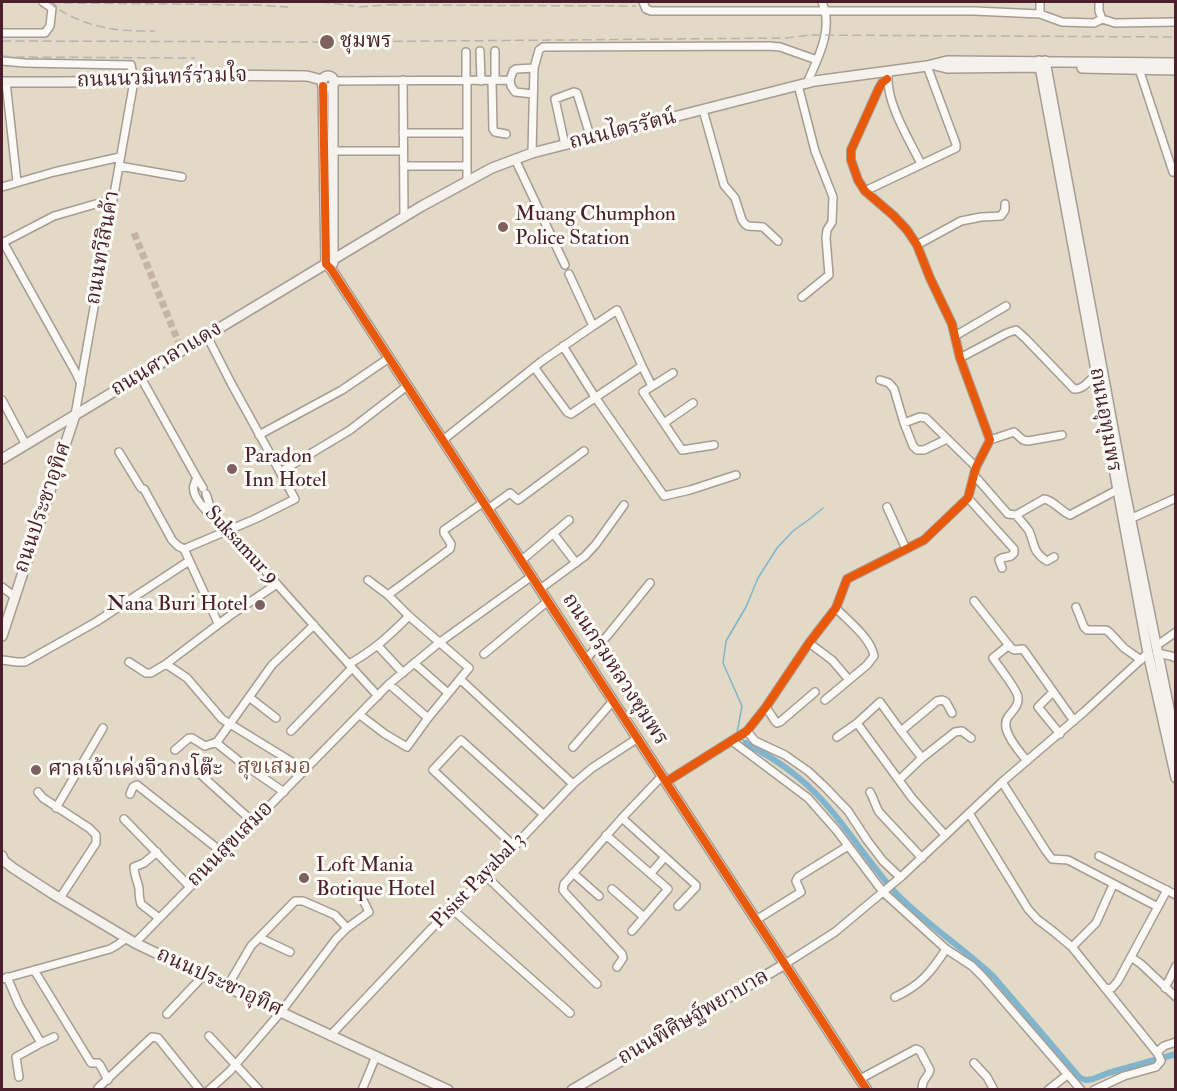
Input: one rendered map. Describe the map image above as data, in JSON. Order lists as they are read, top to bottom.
{
  "streets": {
    "street": [
      "ถนนนวมินทร์ร่วมใจ",
      "ถนนไตรรัตน์",
      "ถนนทวีสินค้า",
      "ถนนศาลาแดง",
      "ถนนอุทุมพร",
      "ถนนประชาอุทิศ",
      "Suksamur 9",
      "ถนนกรมหลวงชุมพร",
      "ถนนสุขเสมอ",
      "Pisist Payabal 3",
      "ถนนพิศิษฐ์พยาบาล"
    ]
  },
  "crossings": [
    ["ถนนนวมินทร์ร่วมใจ", "ถนนทวีสินค้า"],
    ["ถนนไตรรัตน์", "ถนนศาลาแดง"],
    ["ถนนไตรรัตน์", "ถนนอุทุมพร"],
    ["ถนนไตรรัตน์", "ถนนกรมหลวงชุมพร"],
    ["ถนนทวีสินค้า", "ถนนศาลาแดง"],
    ["ถนนทวีสินค้า", "ถนนประชาอุทิศ"],
    ["ถนนศาลาแดง", "ถนนประชาอุทิศ"],
    ["ถนนศาลาแดง", "Suksamur 9"],
    ["ถนนศาลาแดง", "ถนนกรมหลวงชุมพร"],
    ["ถนนประชาอุทิศ", "ถนนสุขเสมอ"],
    ["ถนนประชาอุทิศ", "Pisist Payabal 3"],
    ["Suksamur 9", "ถนนสุขเสมอ"],
    ["ถนนกรมหลวงชุมพร", "ถนนสุขเสมอ"],
    ["ถนนกรมหลวงชุมพร", "Pisist Payabal 3"],
    ["ถนนกรมหลวงชุมพร", "ถนนพิศิษฐ์พยาบาล"]
  ],
  "districts": ["สุขเสมอ"],
  "places": [
    "ชุมพร",
    "Muang Chumphon Police Station",
    "Paradon Inn Hotel",
    "Nana Buri Hotel",
    "ศาลเจ้าเค่งจิวกงโต๊ะ",
    "Loft Mania Botique Hotel"
  ]
}
